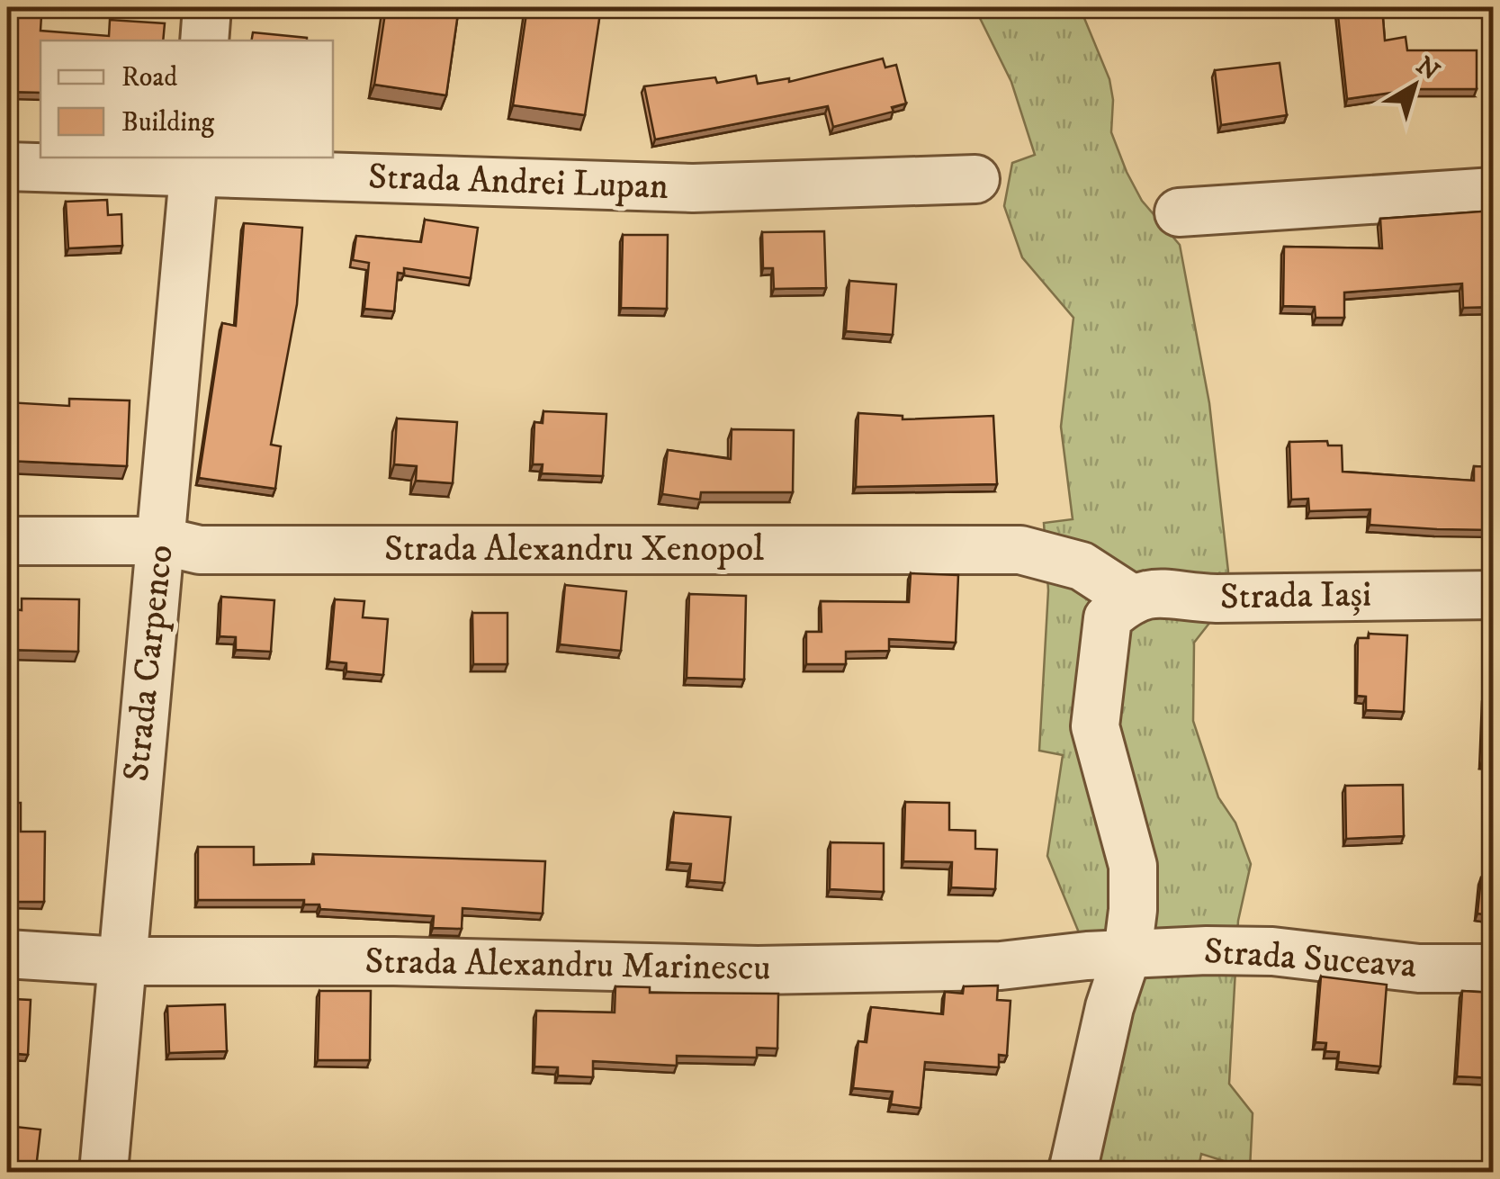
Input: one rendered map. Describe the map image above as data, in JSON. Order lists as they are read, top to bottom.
{
  "streets": {
    "street": [
      "Strada Andrei Lupan",
      "Strada Alexandru Xenopol",
      "Strada Iași",
      "Strada Carpenco",
      "Strada Suceava",
      "Strada Alexandru Marinescu"
    ]
  },
  "crossings": [
    ["Strada Andrei Lupan", "Strada Carpenco"],
    ["Strada Alexandru Xenopol", "Strada Iași"],
    ["Strada Alexandru Xenopol", "Strada Carpenco"],
    ["Strada Carpenco", "Strada Alexandru Marinescu"],
    ["Strada Suceava", "Strada Alexandru Marinescu"]
  ],
  "legend": ["Road", "Building"],
  "north": "top right"
}
